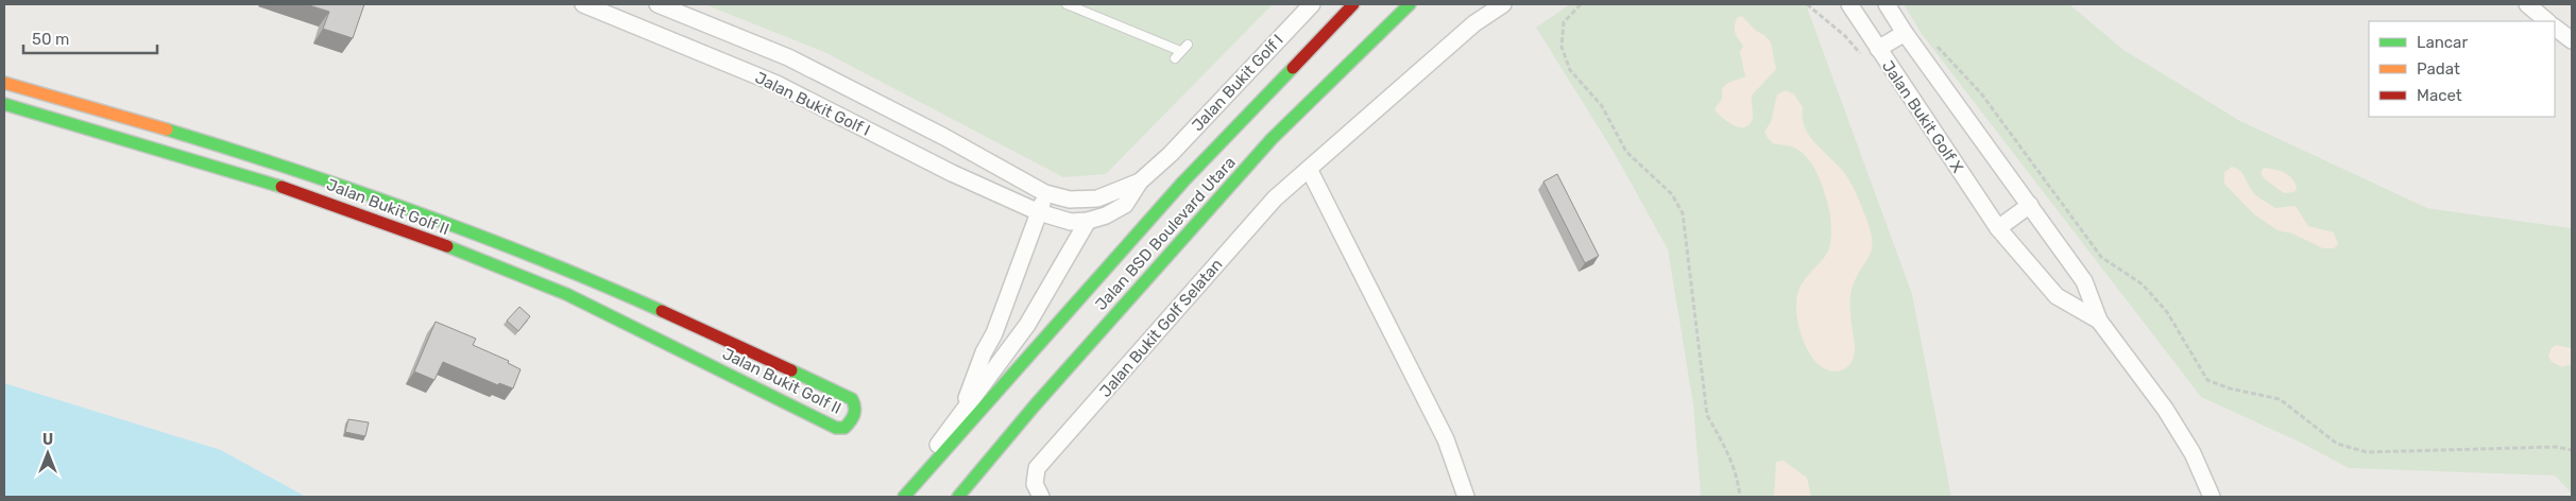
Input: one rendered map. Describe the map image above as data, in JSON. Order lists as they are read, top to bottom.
{
  "streets": {
    "street": [
      "Jalan Bukit Golf I",
      "Jalan Bukit Golf X",
      "Jalan Bukit Golf II",
      "Jalan BSD Boulevard Utara",
      "Jalan Bukit Golf Selatan"
    ]
  },
  "legend": ["Lancar", "Padat", "Macet"],
  "scale_bar": "50 m",
  "north": "top"
}
